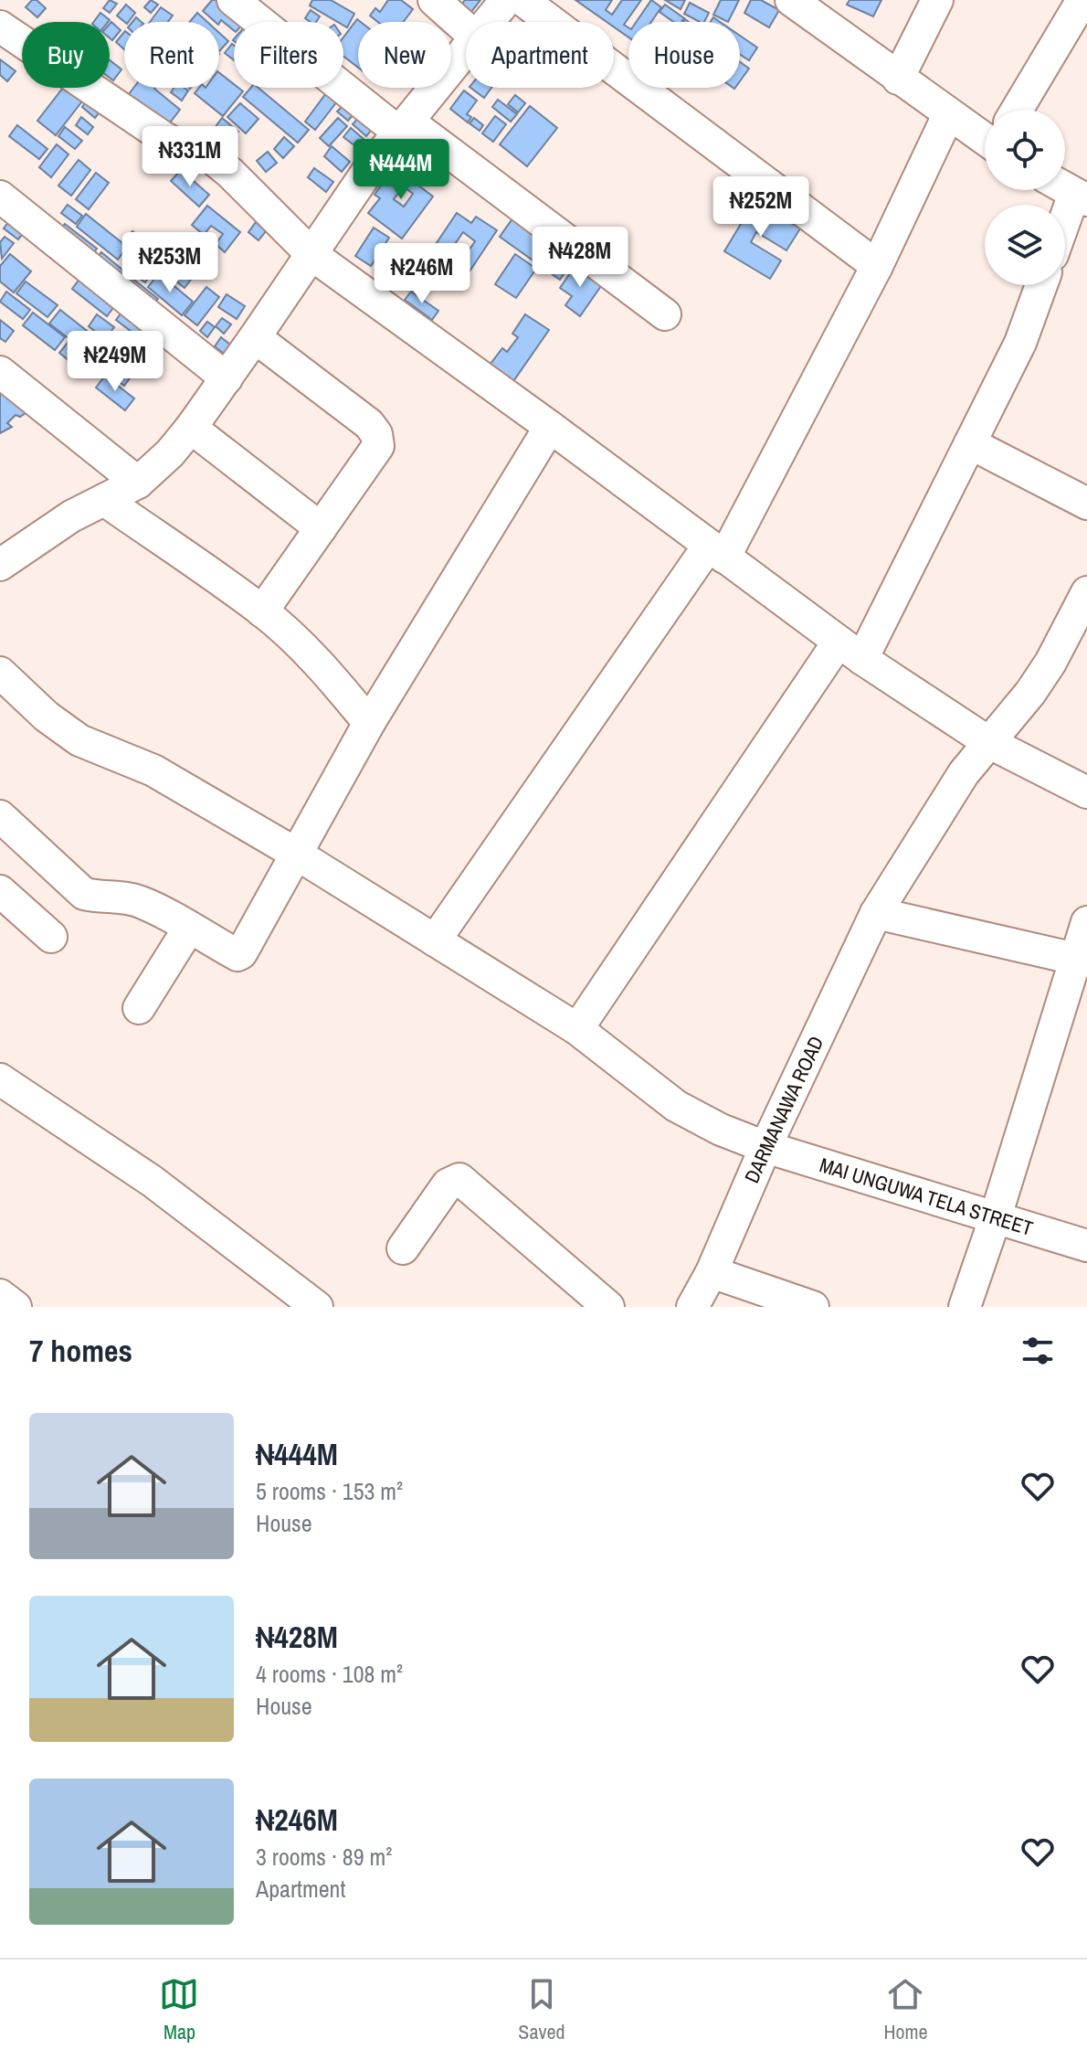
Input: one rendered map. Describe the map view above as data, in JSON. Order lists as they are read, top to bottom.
{
  "streets": {
    "street": ["DARMANAWA ROAD", "MAI UNGUWA TELA STREET"]
  },
  "crossings": [
    ["DARMANAWA ROAD", "MAI UNGUWA TELA STREET"]
  ],
  "page": {
    "chip": [
      "Buy",
      "Rent",
      "Filters",
      "New",
      "Apartment",
      "House"
    ],
    "price": [
      "₦331M",
      "₦444M",
      "₦252M",
      "₦428M",
      "₦253M",
      "₦246M",
      "₦249M"
    ],
    "heading": "7 homes",
    "list": [
      {
        "name": "₦444M",
        "note": "5 rooms · 153 m² · House"
      },
      {
        "name": "₦428M",
        "note": "4 rooms · 108 m² · House"
      },
      {
        "name": "₦246M",
        "note": "3 rooms · 89 m² · Apartment"
      }
    ],
    "tabs": ["Map", "Saved", "Home"]
  }
}
